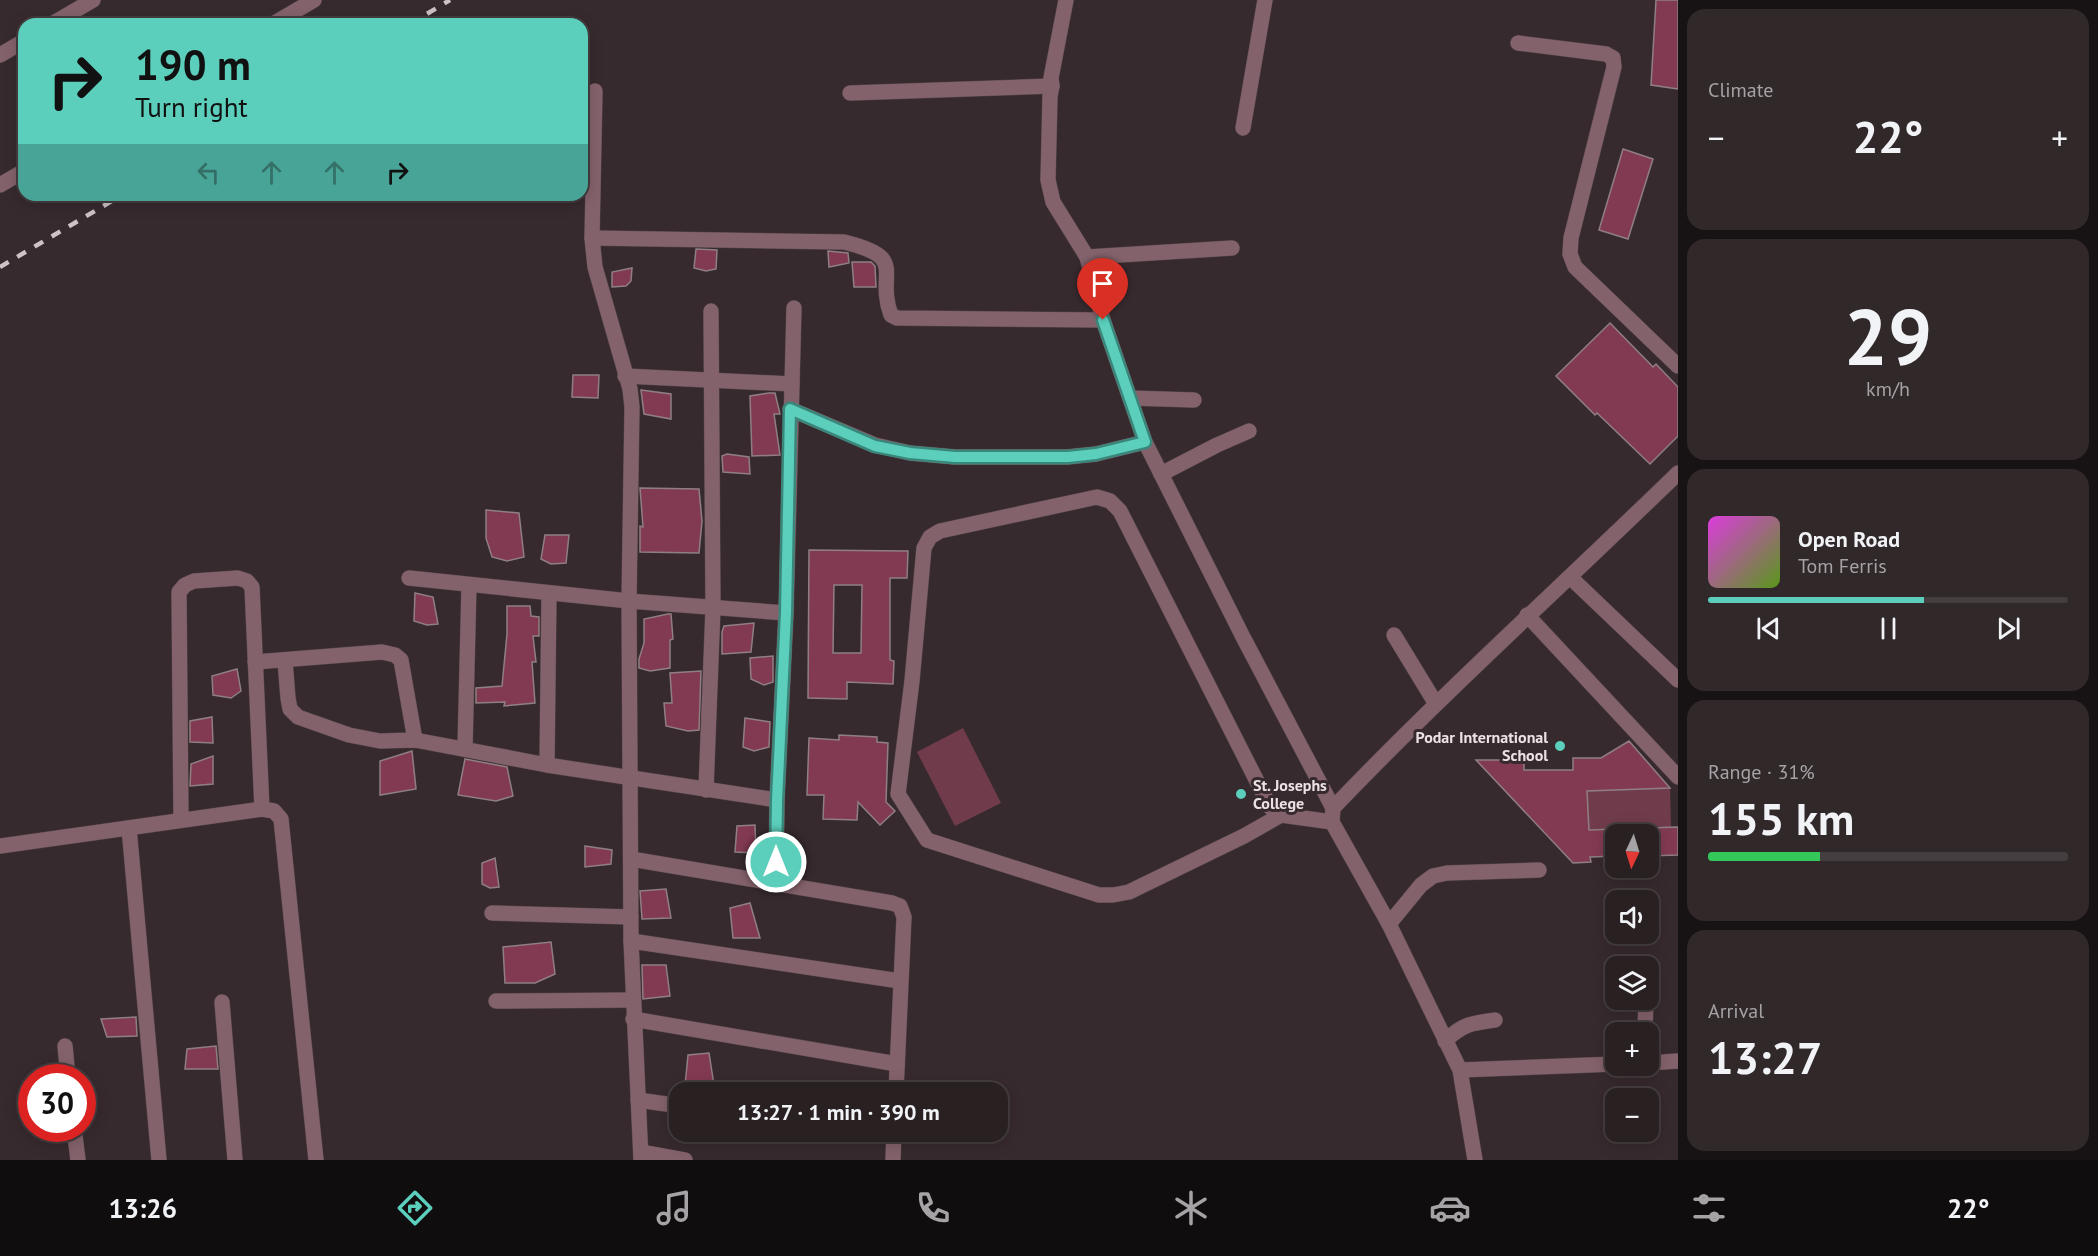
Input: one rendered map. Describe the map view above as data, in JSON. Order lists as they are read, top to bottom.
{
  "places": ["Podar International School", "St. Josephs College"],
  "north": "bottom",
  "page": {
    "tile": [
      "Climate",
      ["29", "km/h"],
      ["Range · 31%", "155 km"],
      ["Arrival", "13:27"]
    ],
    "turn": ["190 m", "Turn right"],
    "heat": ["−", "22°", "+"],
    "song": ["Open Road", "Tom Ferris"],
    "map_buttons": ["+", "−"],
    "limit": "30",
    "trip": "13:27 · 1 min · 390 m",
    "tabs": ["13:26", "22°"]
  }
}
